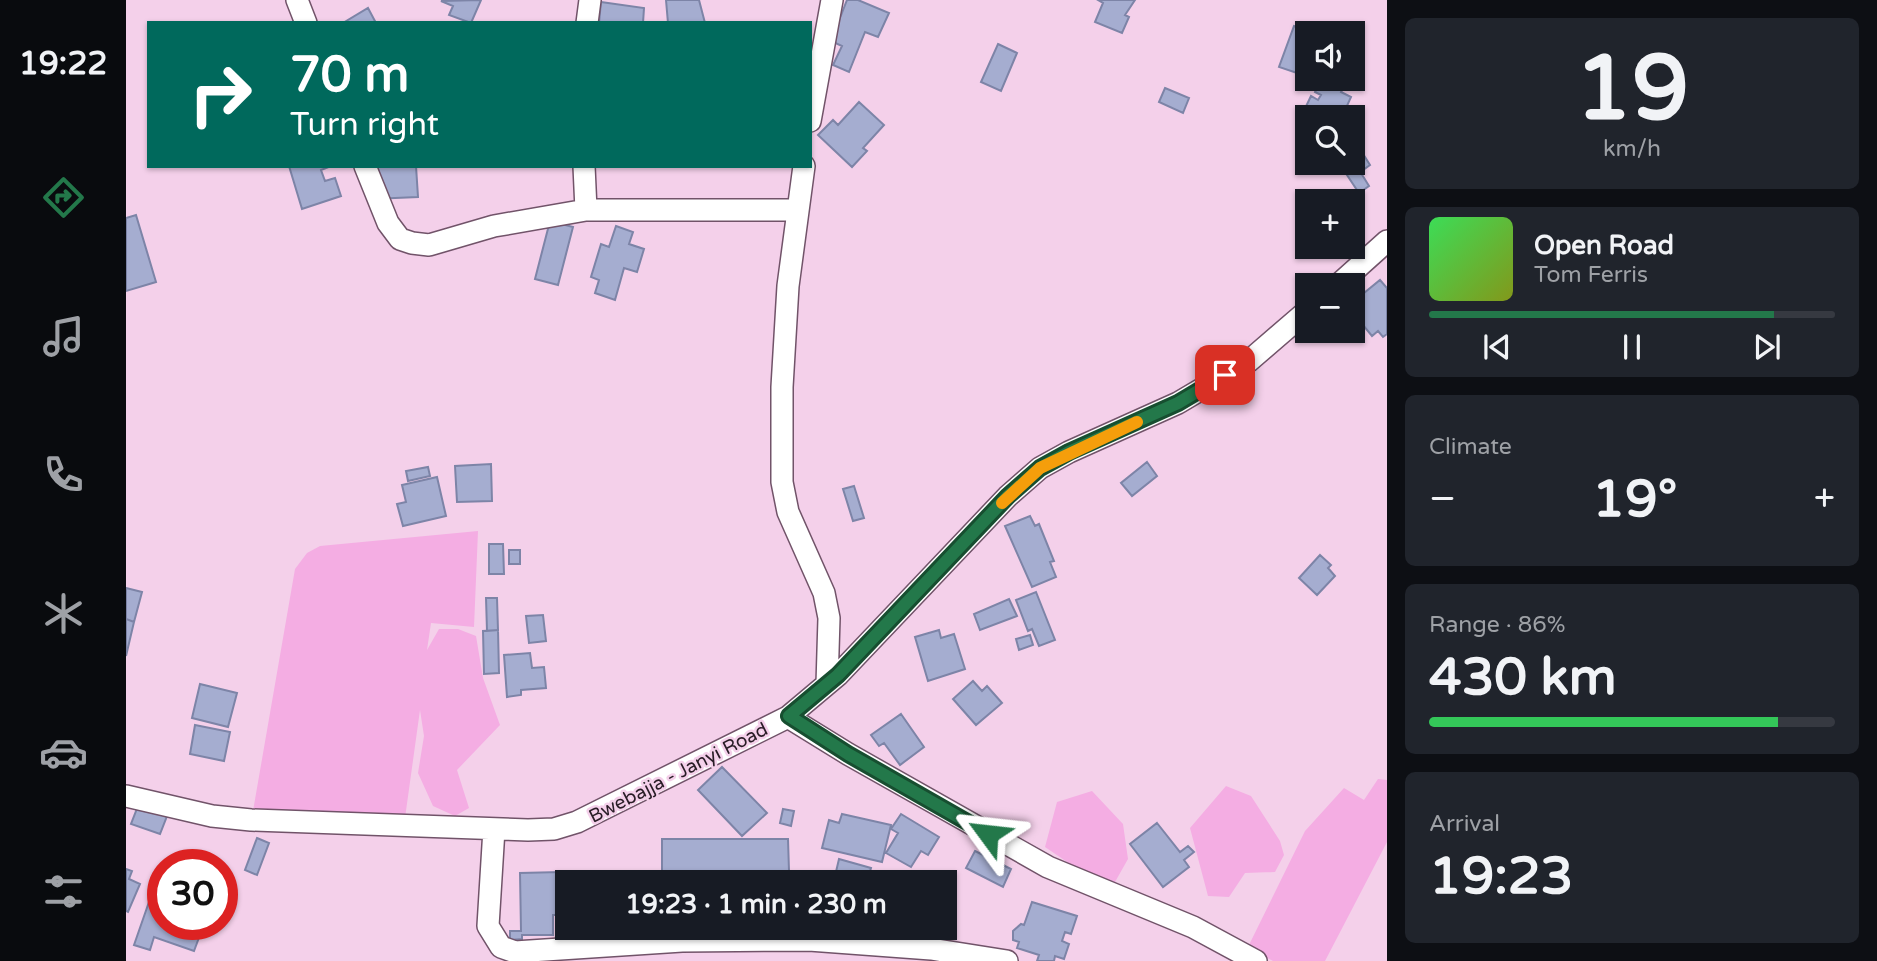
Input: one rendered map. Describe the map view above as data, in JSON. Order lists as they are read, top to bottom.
{
  "streets": {
    "street": ["Bwebajja - Janyi Road"]
  },
  "page": {
    "tabs": "19:22",
    "tile": [
      ["19", "km/h"],
      "Climate",
      ["Range · 86%", "430 km"],
      ["Arrival", "19:23"]
    ],
    "map_buttons": ["+", "−"],
    "turn": ["70 m", "Turn right"],
    "song": ["Open Road", "Tom Ferris"],
    "heat": ["−", "19°", "+"],
    "limit": "30",
    "trip": "19:23 · 1 min · 230 m"
  }
}
